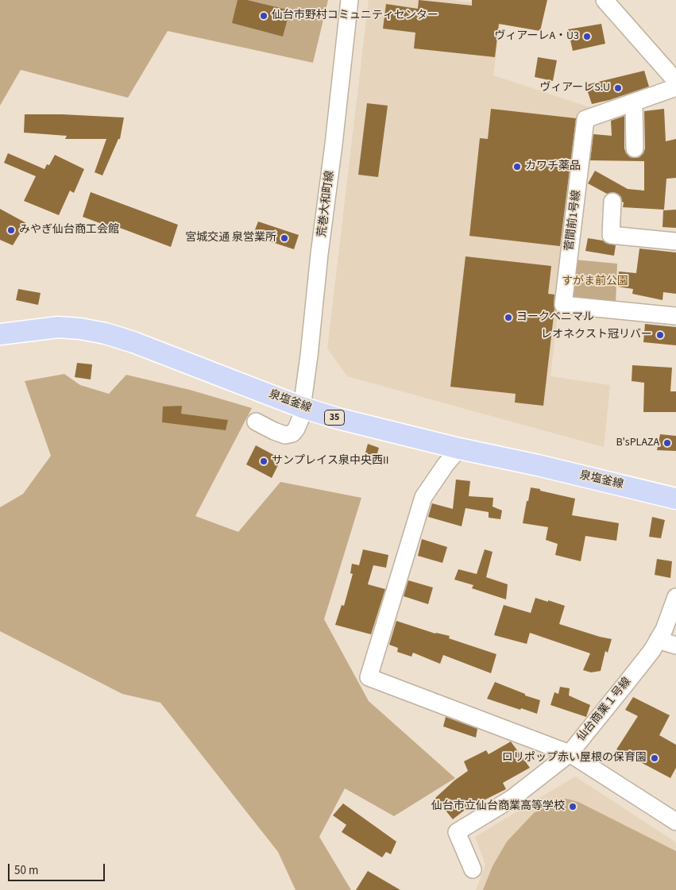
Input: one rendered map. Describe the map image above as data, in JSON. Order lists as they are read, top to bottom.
{
  "streets": {
    "main road": ["泉塩釜線", "35"],
    "street": ["荒巻大和町線", "菅間前1号線", "仙台商業１号線"]
  },
  "crossings": [
    ["荒巻大和町線", "泉塩釜線"]
  ],
  "parks": ["すがま前公園"],
  "places": [
    "仙台市野村コミュニティセンター",
    "ヴィアーレA・U3",
    "ヴィアーレS.U",
    "カワチ薬品",
    "みやぎ仙台商工会館",
    "宮城交通 泉営業所",
    "ヨークベニマル",
    "レオネクスト冠リバー",
    "B'sPLAZA",
    "サンプレイス泉中央西II",
    "ロリポップ赤い屋根の保育園",
    "仙台市立仙台商業高等学校"
  ],
  "scale_bar": "50 m"
}
